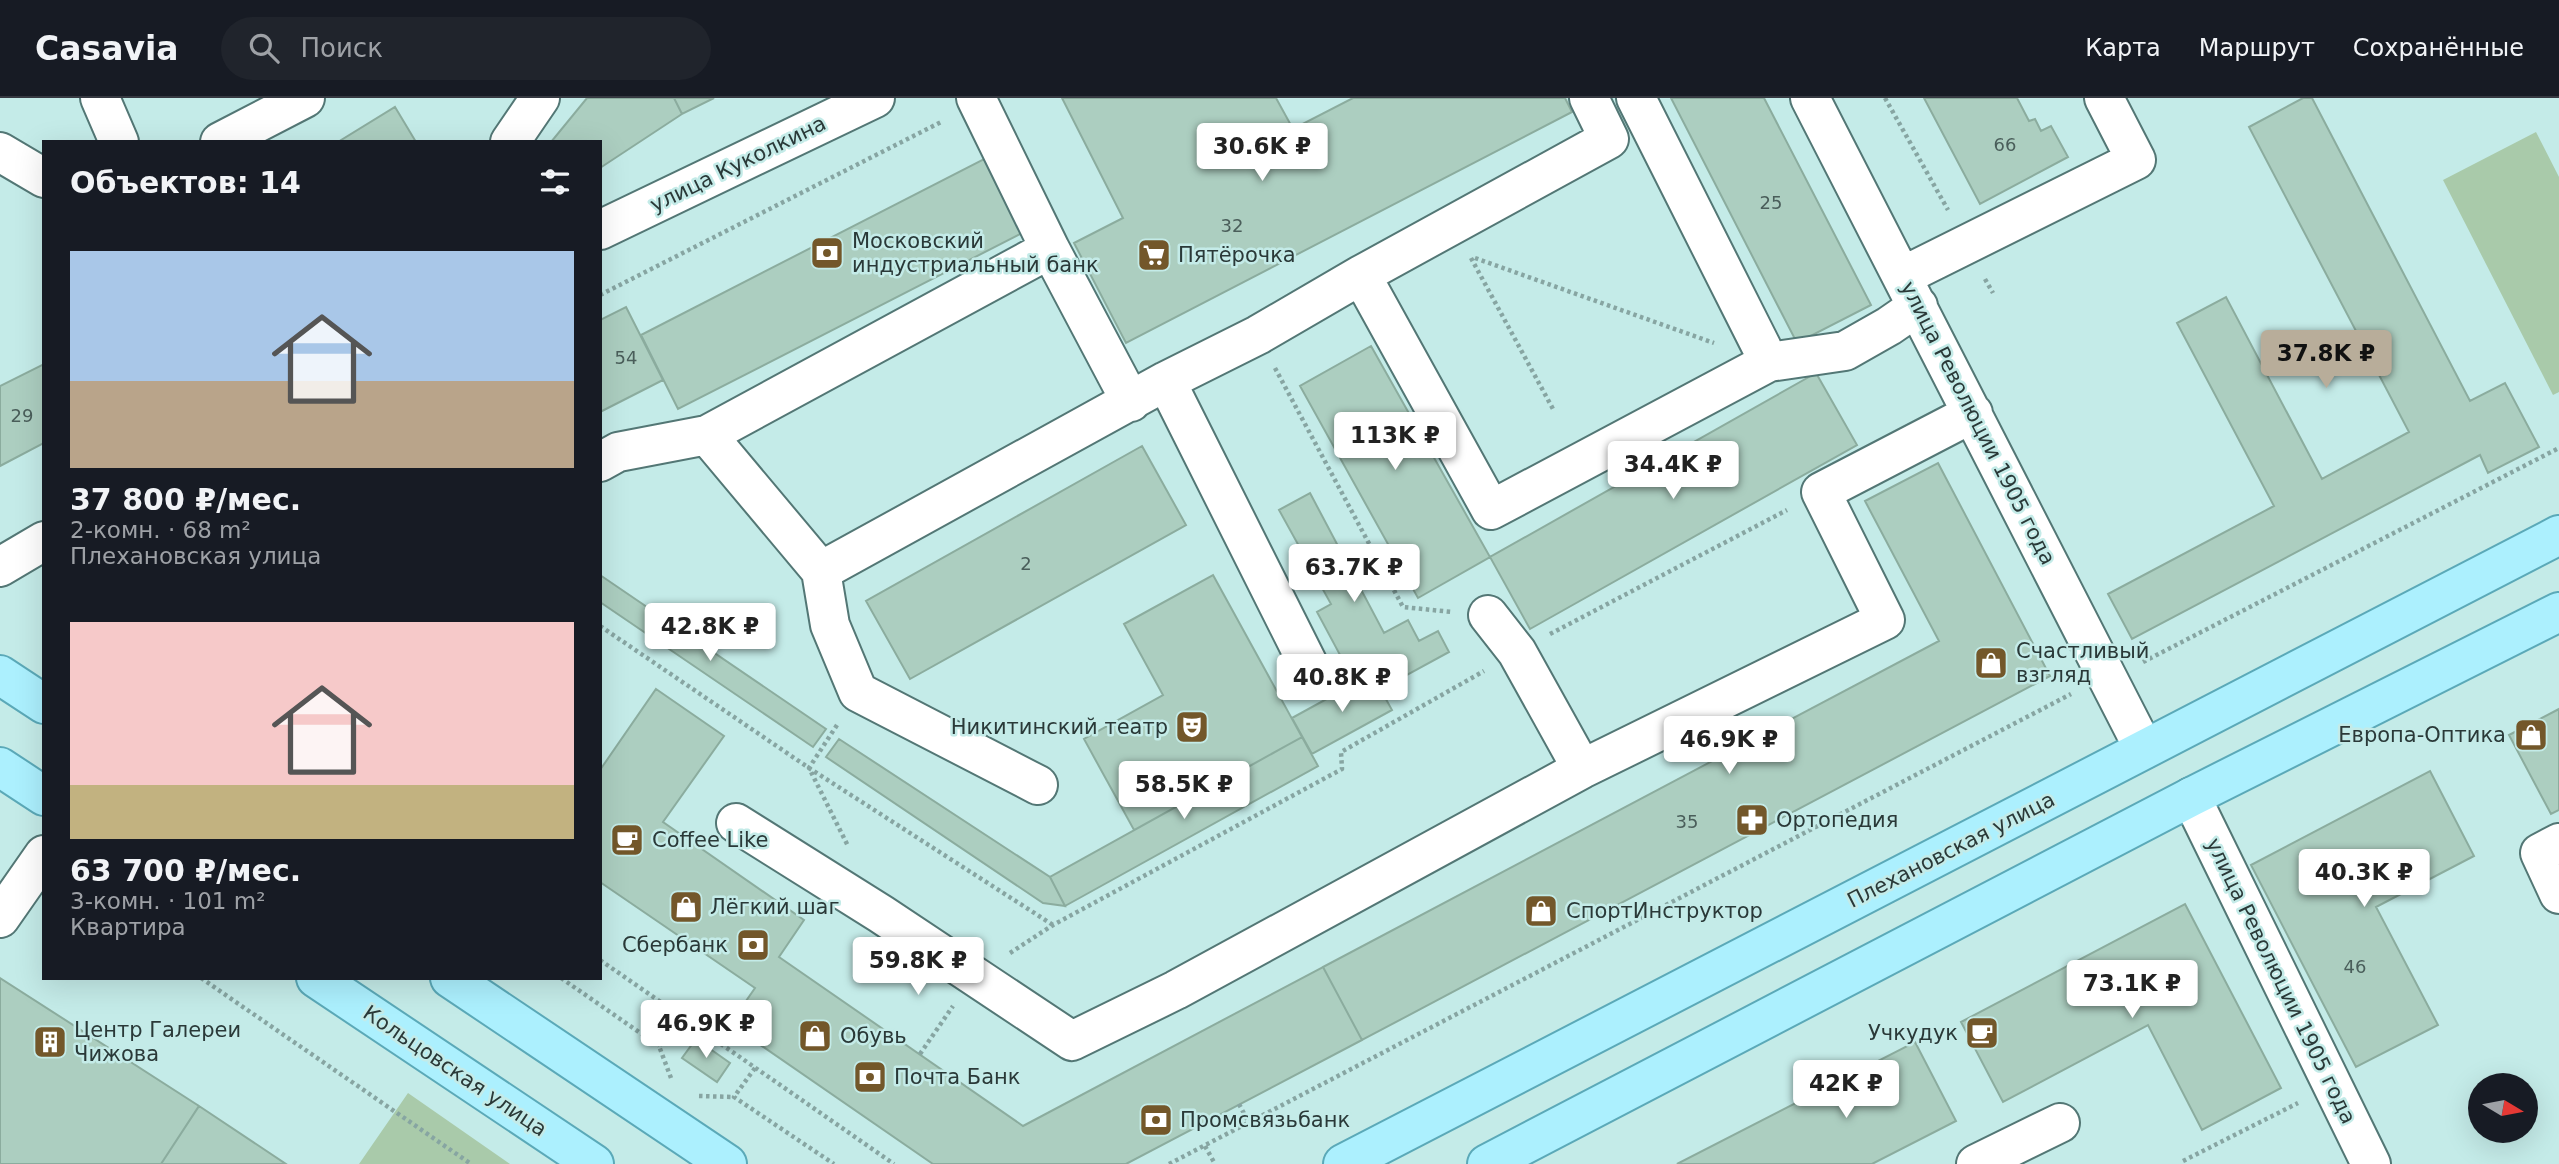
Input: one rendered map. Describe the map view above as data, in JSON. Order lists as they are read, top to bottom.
{
  "streets": {
    "main road": ["Плехановская улица", "Кольцовская улица"],
    "street": ["улица Куколкина", "улица Революции 1905 года"]
  },
  "crossings": [
    ["улица Революции 1905 года", "Плехановская улица"]
  ],
  "places": {
    "bank": [
      "Московский индустриальный банк",
      "Сбербанк",
      "Почта Банк",
      "Промсвязьбанк"
    ],
    "supermarket": ["Пятёрочка"],
    "shop": [
      "Счастливый взгляд",
      "Европа-Оптика",
      "Лёгкий шаг",
      "СпортИнструктор",
      "Обувь"
    ],
    "theatre": ["Никитинский театр"],
    "pharmacy": ["Ортопедия"],
    "cafe": ["Coffee Like", "Учкудук"],
    "building": ["Центр Галереи Чижова"]
  },
  "house_numbers": [
    "66",
    "25",
    "32",
    "54",
    "29",
    "2",
    "35",
    "46"
  ],
  "north": "right",
  "page": {
    "header": "Casavia",
    "search": "Поиск",
    "nav": ["Карта", "Маршрут", "Сохранённые"],
    "price": [
      "30.6K ₽",
      "37.8K ₽",
      "113K ₽",
      "34.4K ₽",
      "63.7K ₽",
      "42.8K ₽",
      "40.8K ₽",
      "46.9K ₽",
      "58.5K ₽",
      "40.3K ₽",
      "59.8K ₽",
      "73.1K ₽",
      "46.9K ₽",
      "42K ₽"
    ],
    "heading": "Объектов: 14",
    "list": [
      {
        "name": "37 800 ₽/мес.",
        "note": "2-комн. · 68 m² · Плехановская улица"
      },
      {
        "name": "63 700 ₽/мес.",
        "note": "3-комн. · 101 m² · Квартира"
      }
    ]
  }
}
